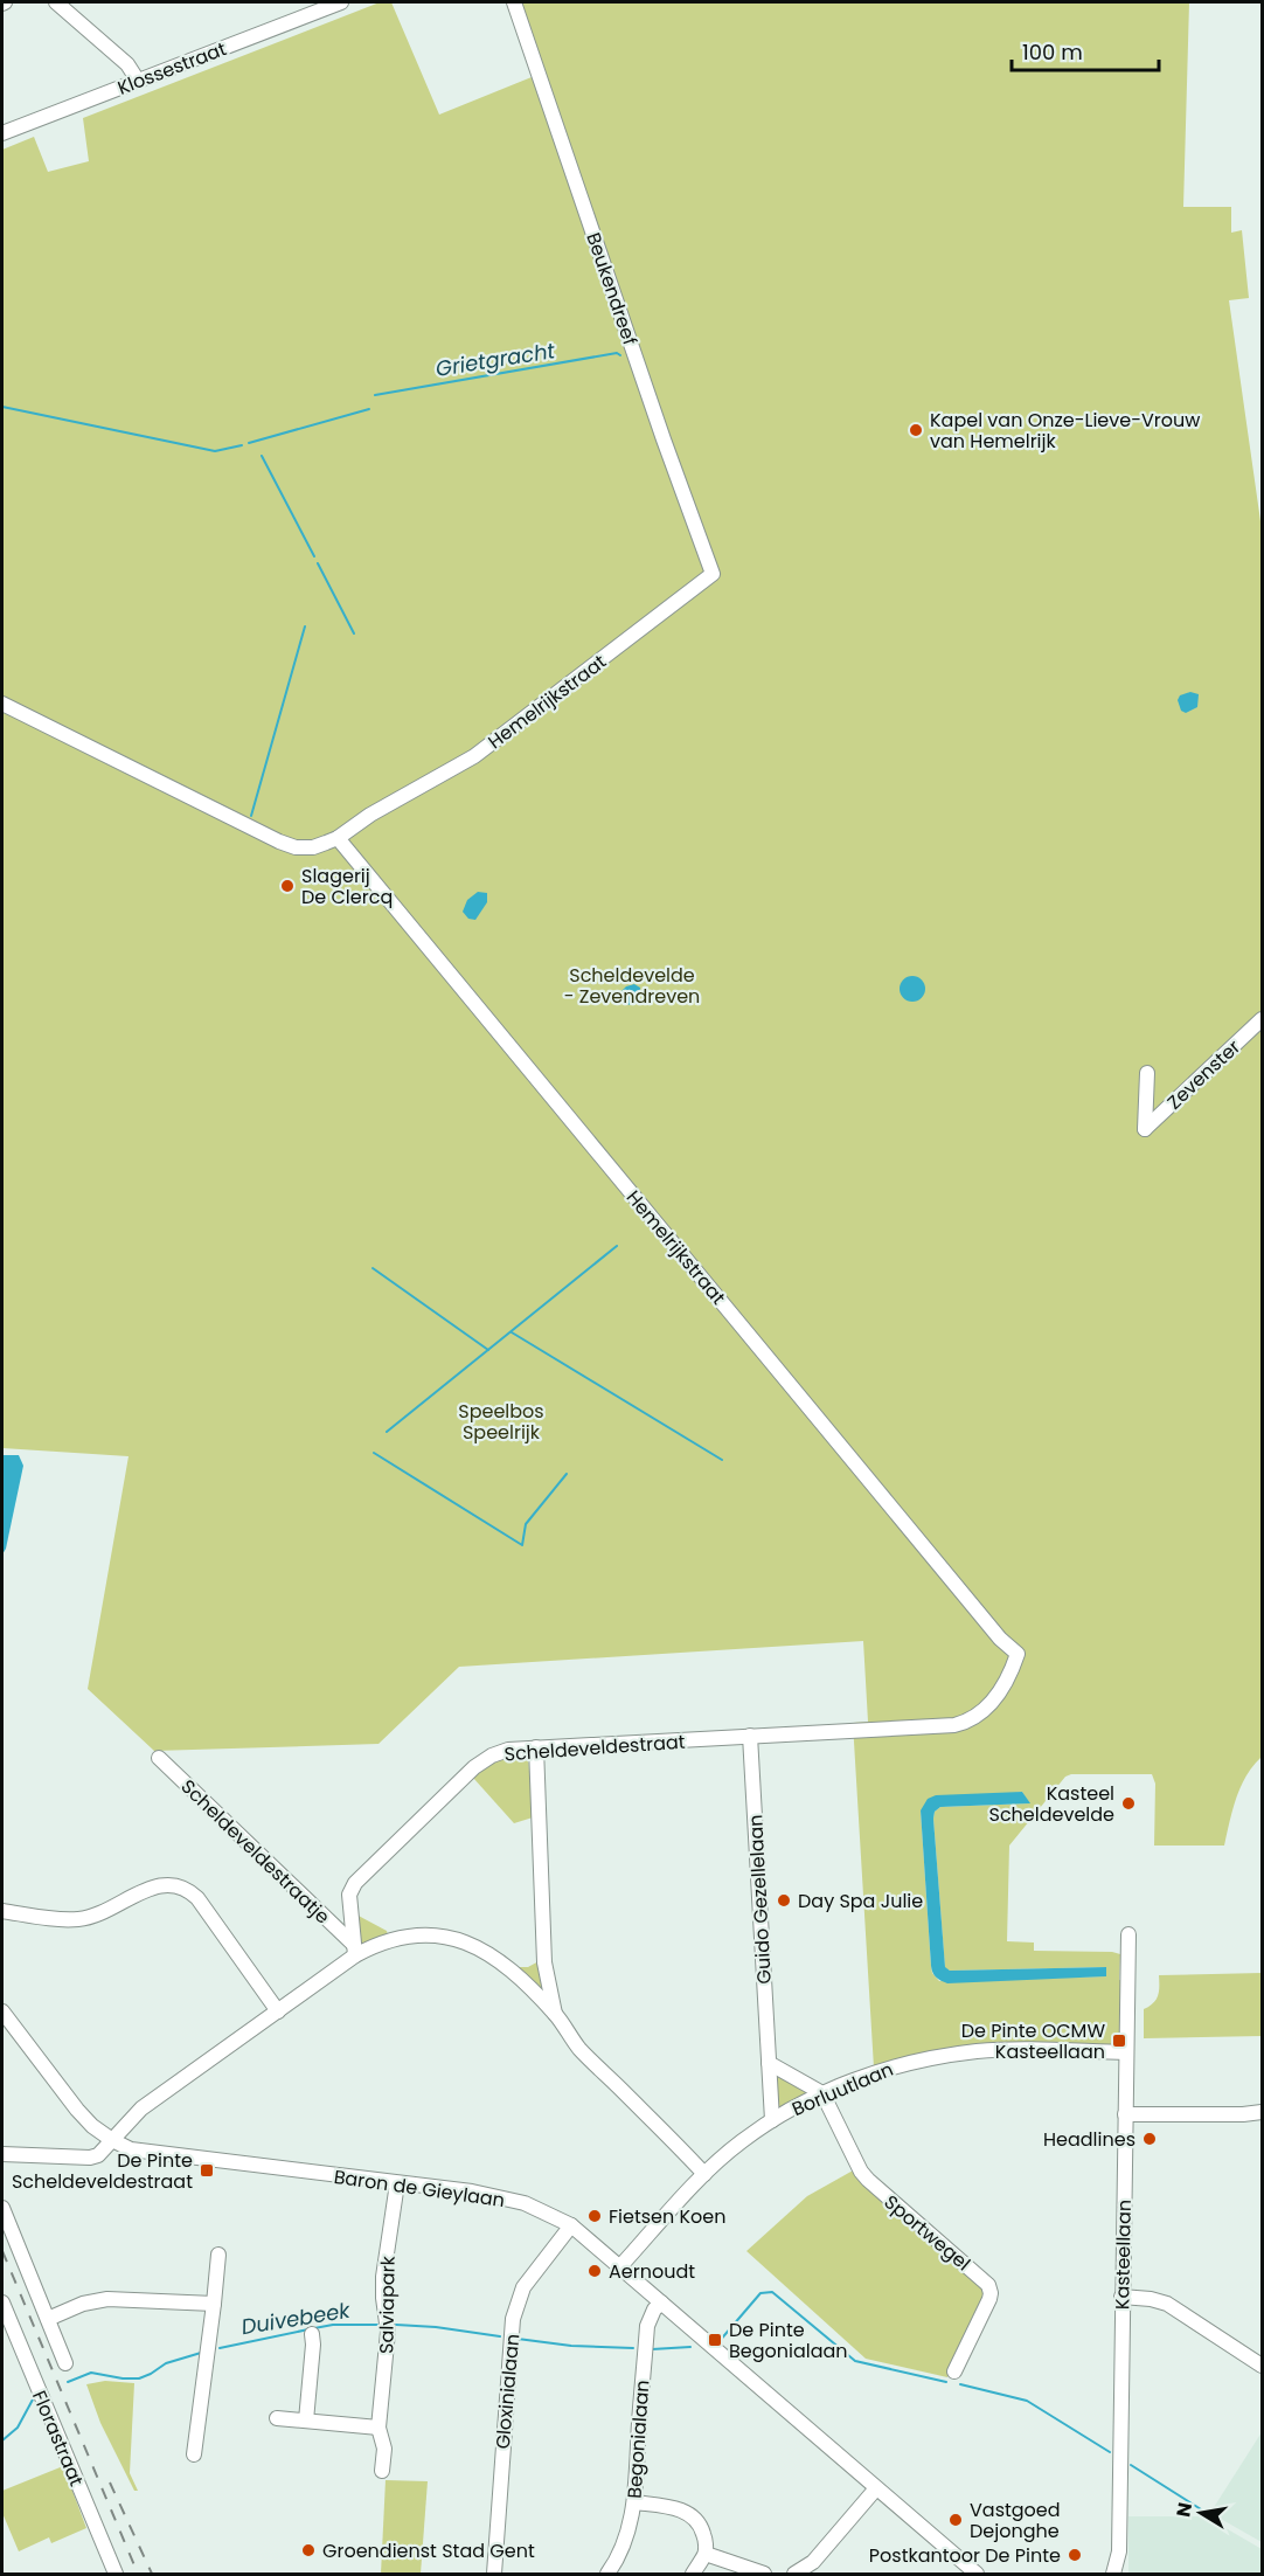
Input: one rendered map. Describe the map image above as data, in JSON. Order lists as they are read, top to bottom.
{
  "streets": {
    "street": [
      "Klossestraat",
      "Beukendreef",
      "Hemelrijkstraat",
      "Zevenster",
      "Scheldeveldestraat",
      "Scheldeveldestraatje",
      "Guido Gezellelaan",
      "Borluutlaan",
      "Baron de Gieylaan",
      "Sportwegel",
      "Kasteellaan",
      "Salviapark",
      "Gloxinialaan",
      "Florastraat",
      "Begonialaan"
    ]
  },
  "crossings": [
    ["Beukendreef", "Hemelrijkstraat"],
    ["Hemelrijkstraat", "Scheldeveldestraat"],
    ["Scheldeveldestraat", "Scheldeveldestraatje"],
    ["Scheldeveldestraat", "Guido Gezellelaan"],
    ["Guido Gezellelaan", "Borluutlaan"],
    ["Borluutlaan", "Baron de Gieylaan"],
    ["Borluutlaan", "Sportwegel"],
    ["Borluutlaan", "Kasteellaan"],
    ["Baron de Gieylaan", "Salviapark"],
    ["Baron de Gieylaan", "Gloxinialaan"],
    ["Baron de Gieylaan", "Begonialaan"]
  ],
  "water": ["Grietgracht", "Duivebeek"],
  "parks": ["Scheldevelde - Zevendreven", "Speelbos Speelrijk"],
  "places": {
    "other": [
      "Kapel van Onze-Lieve-Vrouw van Hemelrijk",
      "Slagerij De Clercq",
      "Kasteel Scheldevelde",
      "Day Spa Julie",
      "Headlines",
      "Fietsen Koen",
      "Aernoudt",
      "Vastgoed Dejonghe",
      "Groendienst Stad Gent",
      "Postkantoor De Pinte"
    ],
    "transit": ["De Pinte OCMW Kasteellaan", "De Pinte Scheldeveldestraat", "De Pinte Begonialaan"]
  },
  "scale_bar": "100 m",
  "north": "left"
}
